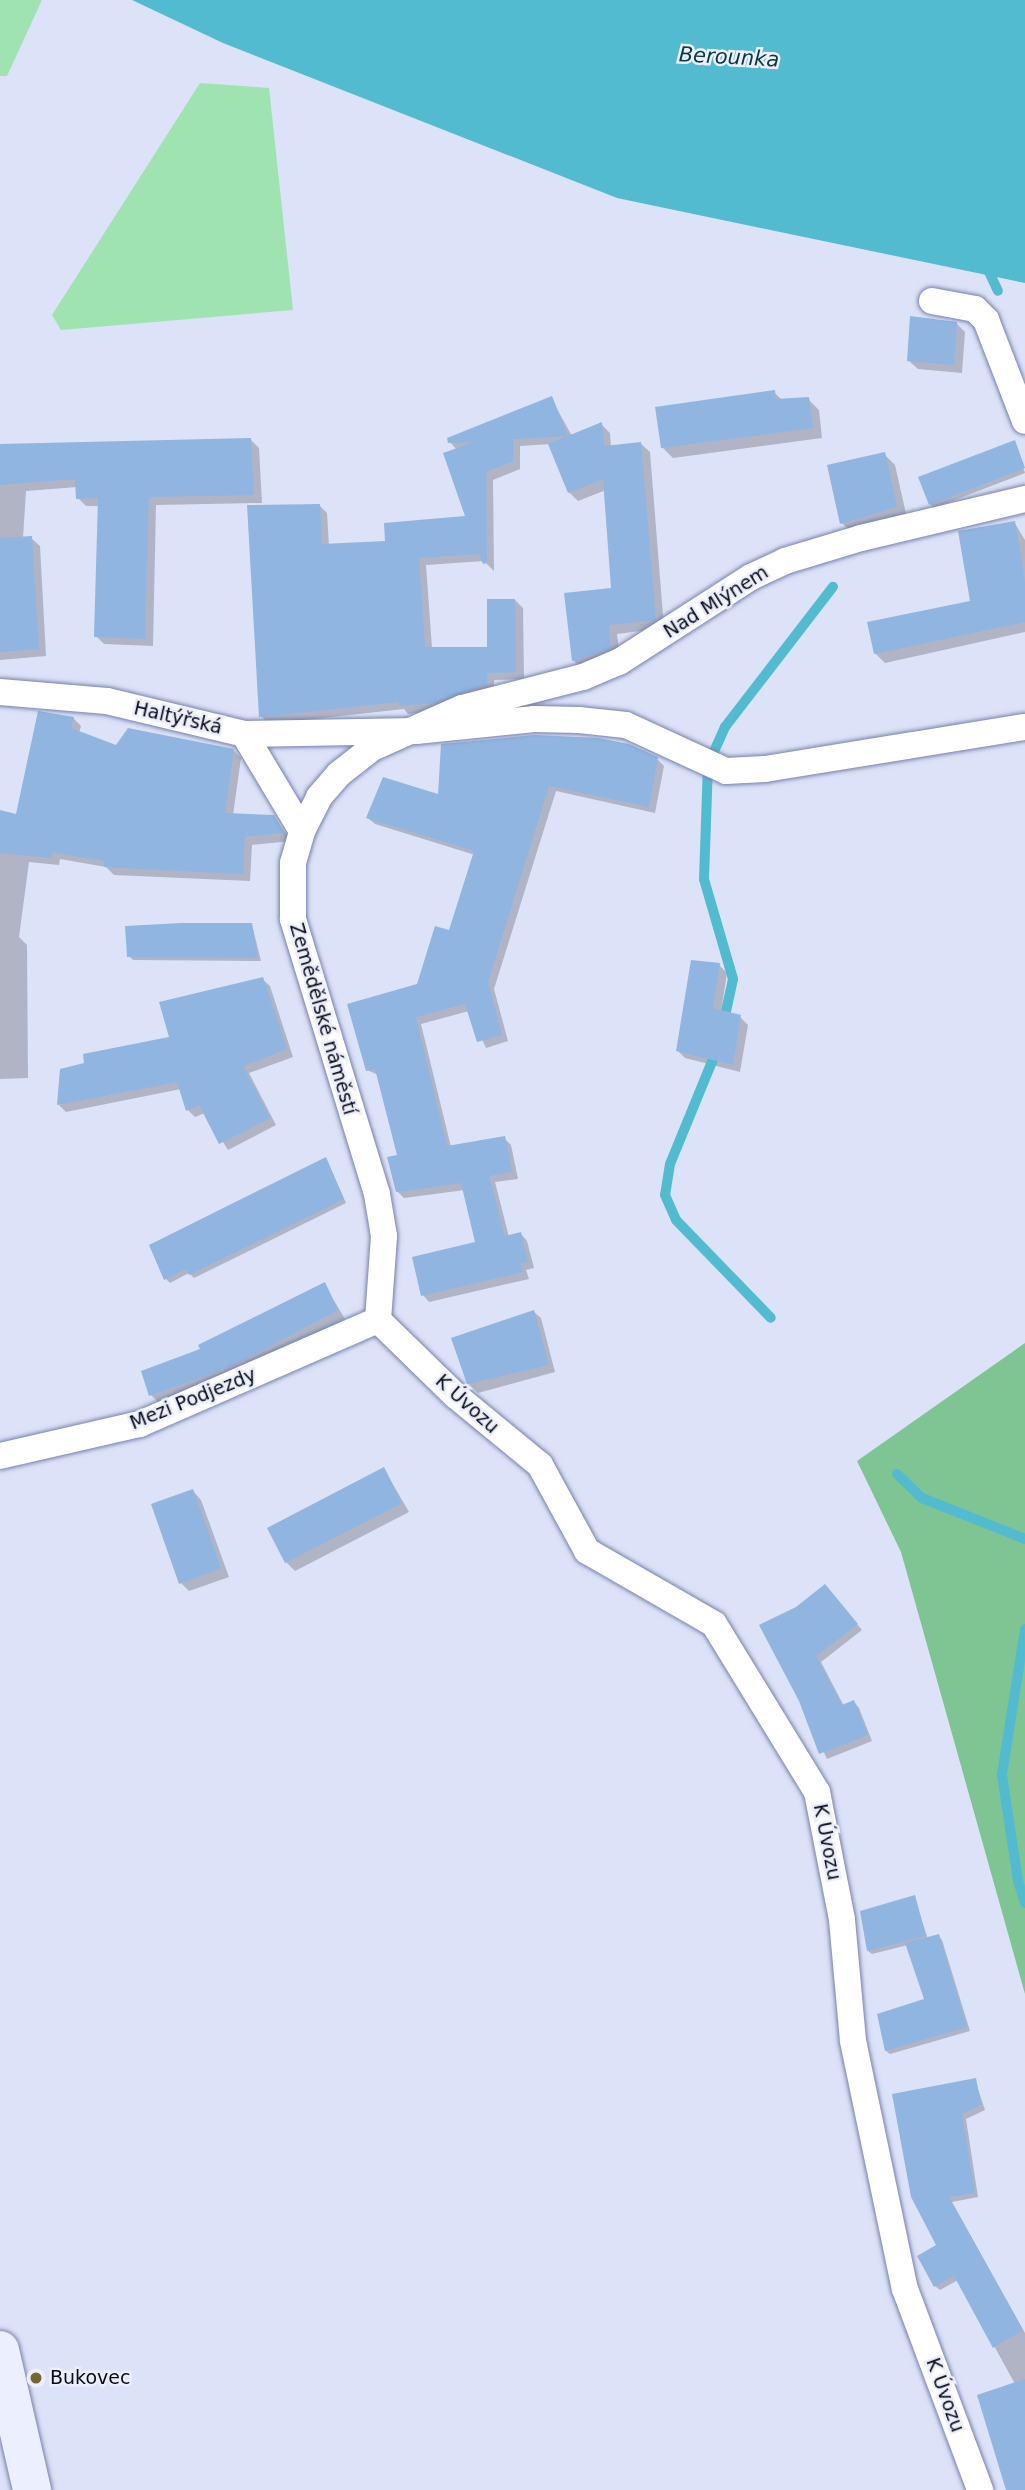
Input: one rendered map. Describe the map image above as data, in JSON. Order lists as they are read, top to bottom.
{
  "streets": {
    "street": [
      "Nad Mlýnem",
      "Haltýřská",
      "Zemědělské náměstí",
      "Mezi Podjezdy",
      "K Úvozu"
    ]
  },
  "crossings": [
    ["Nad Mlýnem", "Zemědělské náměstí"],
    ["Haltýřská", "Zemědělské náměstí"],
    ["Zemědělské náměstí", "Mezi Podjezdy"],
    ["Zemědělské náměstí", "K Úvozu"],
    ["Mezi Podjezdy", "K Úvozu"]
  ],
  "water": ["Berounka"],
  "places": ["Bukovec"]
}
